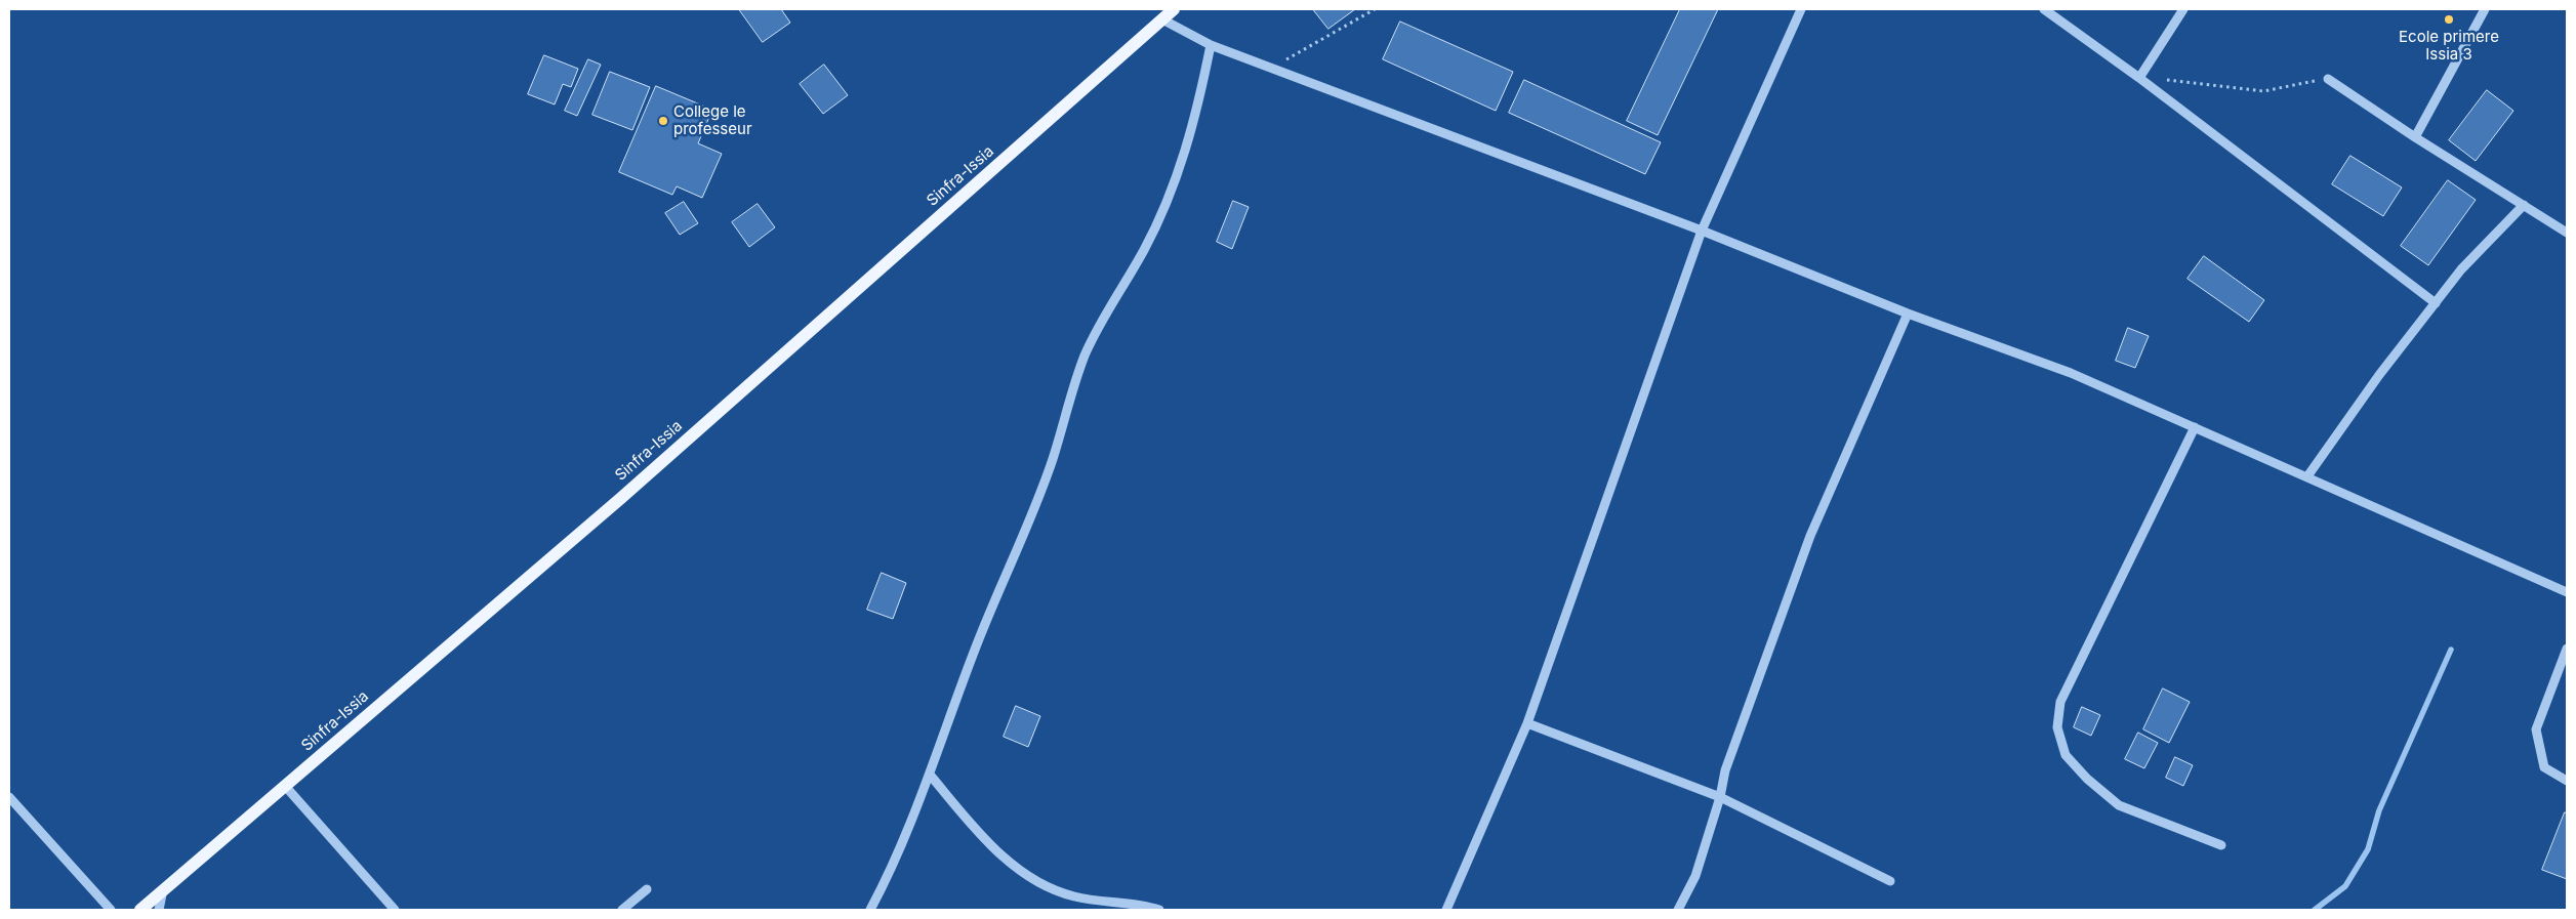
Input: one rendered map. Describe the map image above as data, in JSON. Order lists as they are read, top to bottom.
{
  "streets": {
    "main road": ["Sinfra-Issia"]
  },
  "places": ["Ecole primere Issia 3", "College le professeur"]
}
